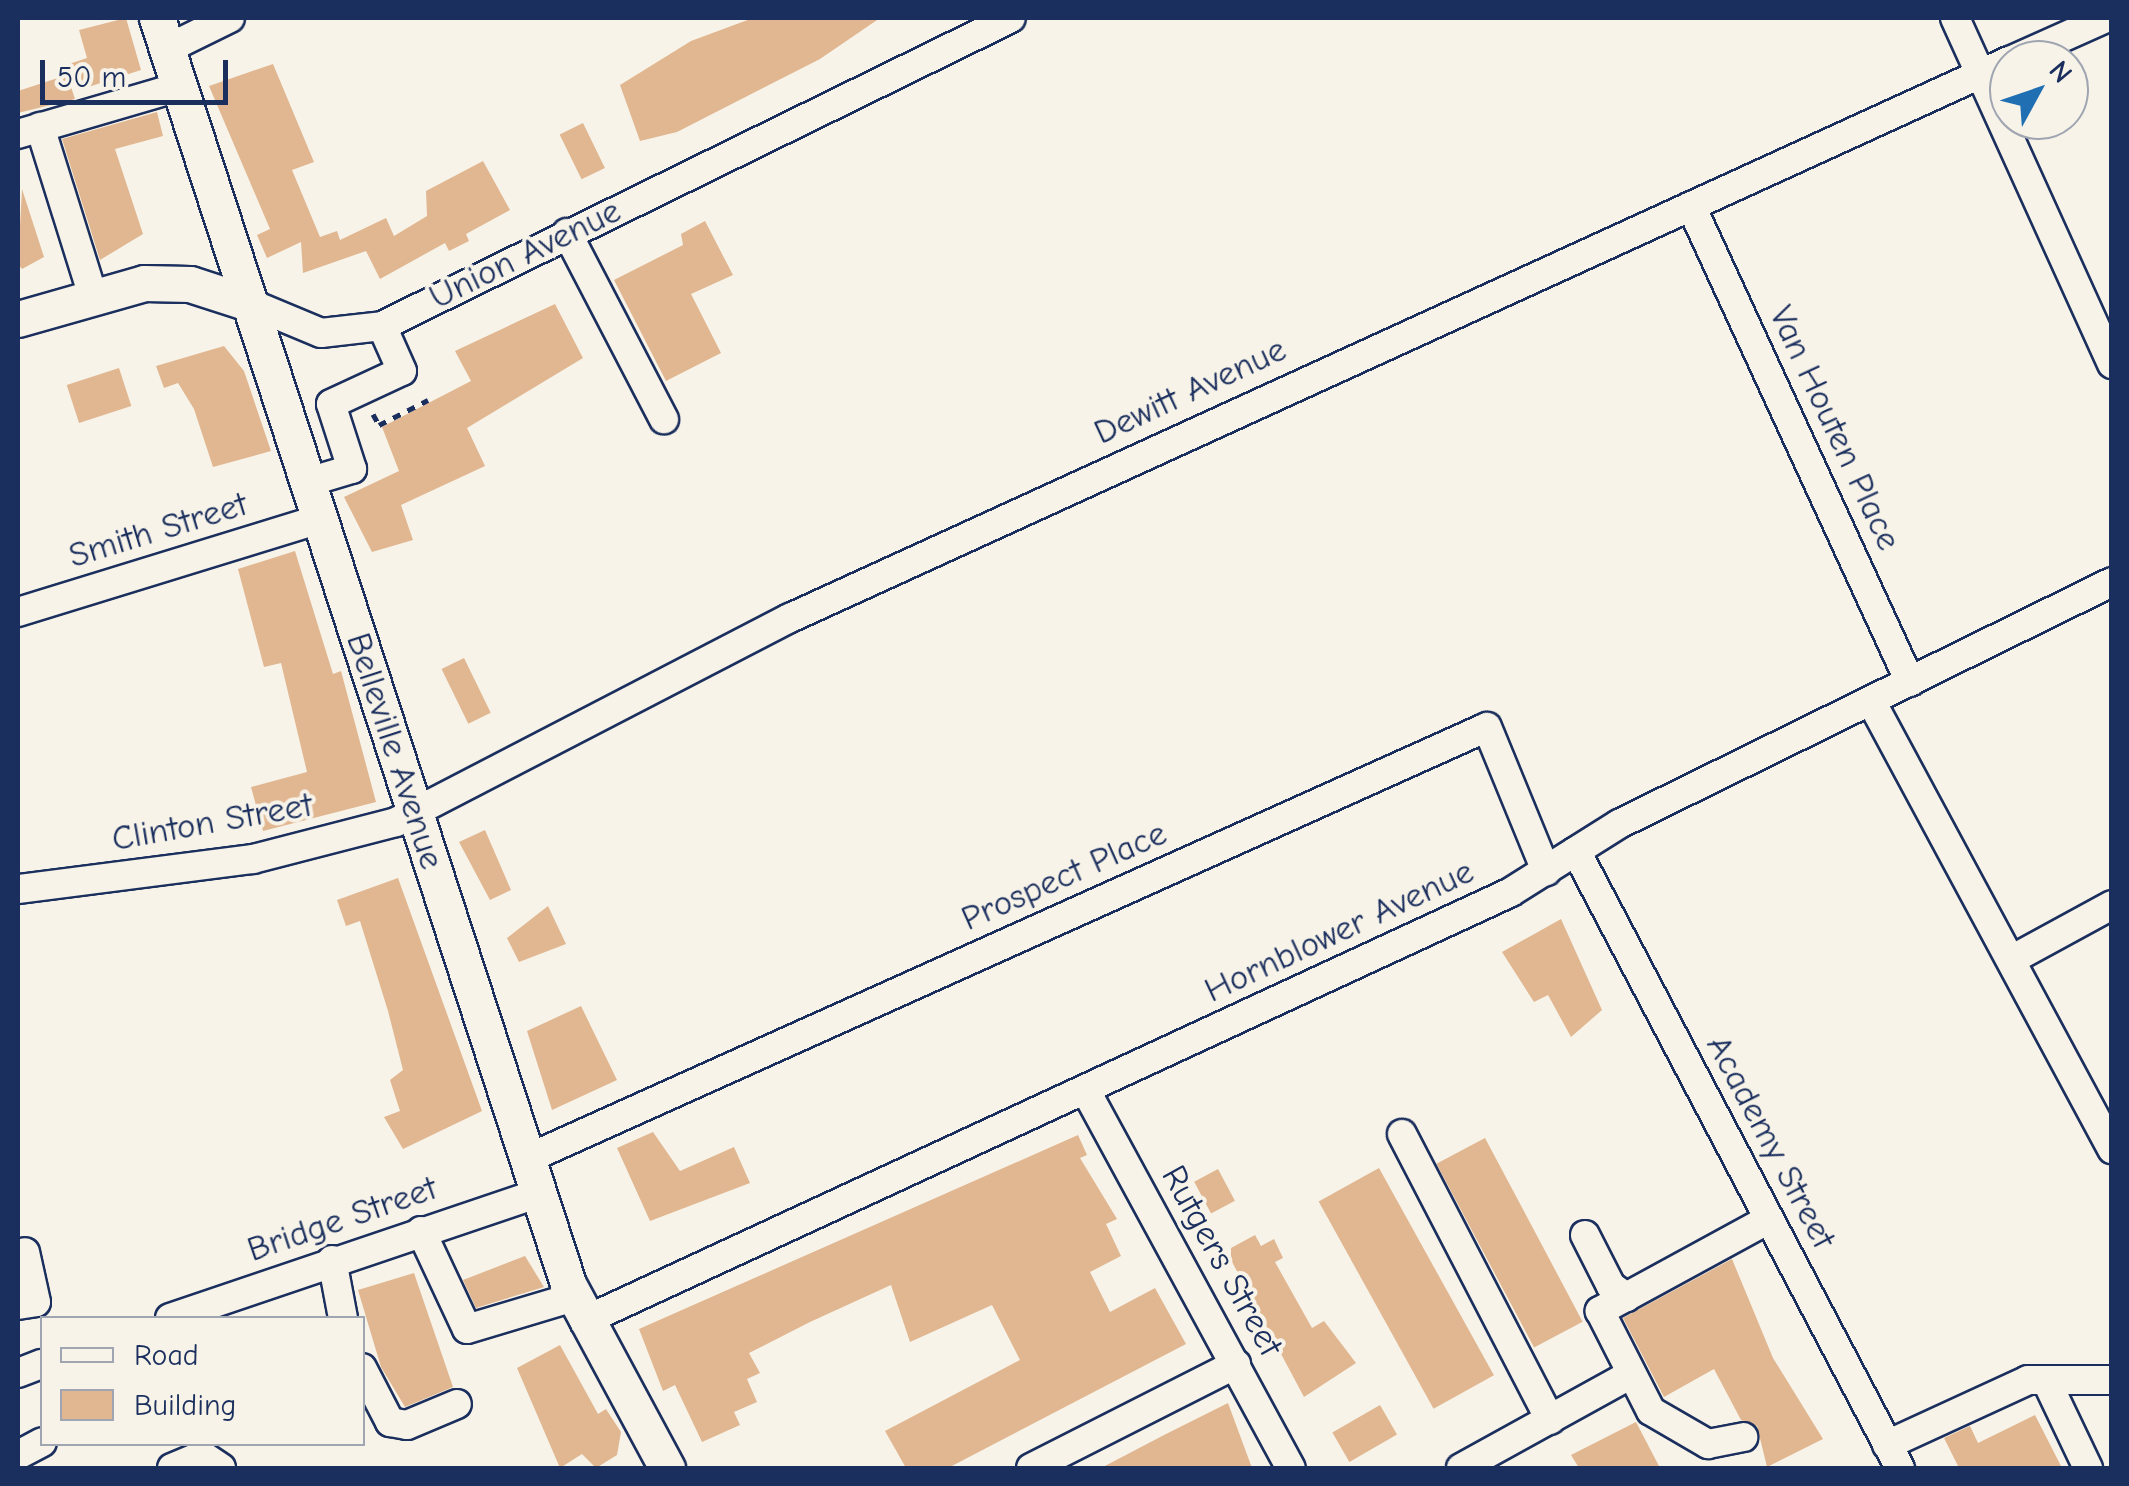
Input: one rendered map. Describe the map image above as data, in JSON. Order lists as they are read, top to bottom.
{
  "streets": {
    "main road": ["Union Avenue", "Belleville Avenue"],
    "street": [
      "Dewitt Avenue",
      "Van Houten Place",
      "Smith Street",
      "Clinton Street",
      "Prospect Place",
      "Hornblower Avenue",
      "Academy Street",
      "Bridge Street",
      "Rutgers Street"
    ]
  },
  "crossings": [
    ["Union Avenue", "Belleville Avenue"],
    ["Dewitt Avenue", "Van Houten Place"],
    ["Dewitt Avenue", "Belleville Avenue"],
    ["Dewitt Avenue", "Clinton Street"],
    ["Van Houten Place", "Hornblower Avenue"],
    ["Smith Street", "Belleville Avenue"],
    ["Belleville Avenue", "Clinton Street"],
    ["Belleville Avenue", "Prospect Place"],
    ["Belleville Avenue", "Hornblower Avenue"],
    ["Belleville Avenue", "Bridge Street"],
    ["Prospect Place", "Hornblower Avenue"],
    ["Hornblower Avenue", "Academy Street"],
    ["Hornblower Avenue", "Bridge Street"],
    ["Hornblower Avenue", "Rutgers Street"]
  ],
  "legend": ["Road", "Building"],
  "scale_bar": "50 m",
  "north": "top right"
}
